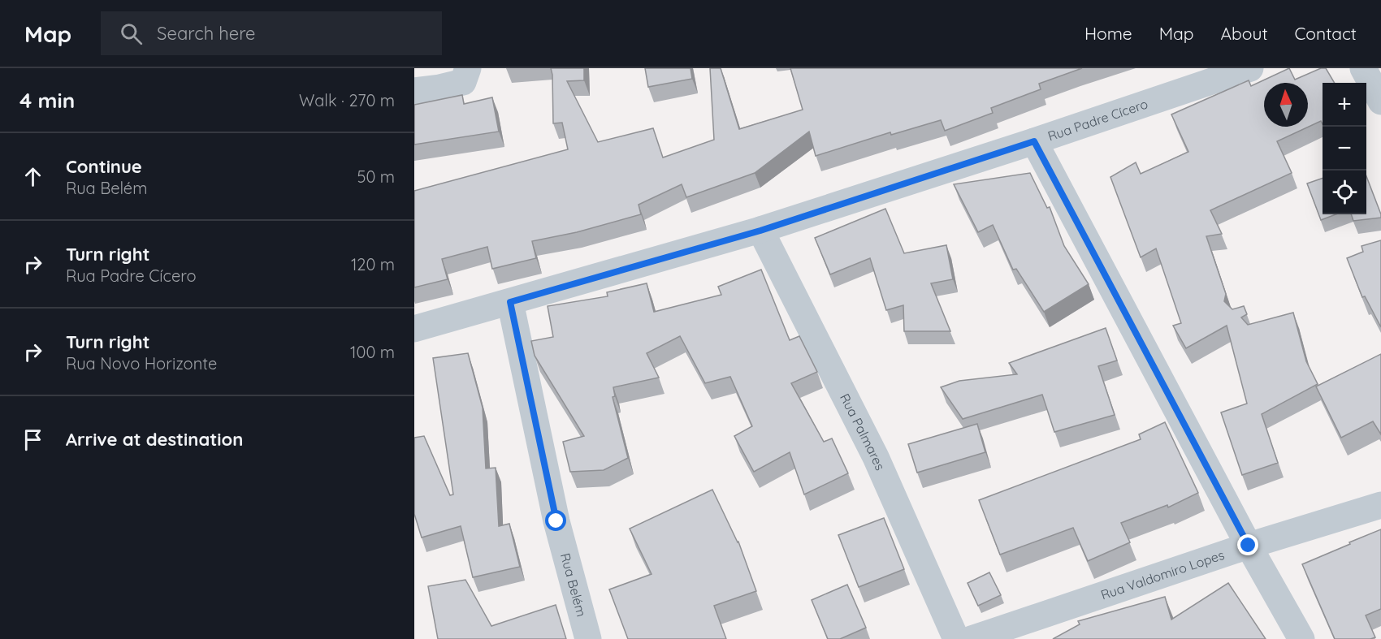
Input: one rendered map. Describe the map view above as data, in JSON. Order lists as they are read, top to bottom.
{
  "streets": {
    "street": [
      "Rua Padre Cícero",
      "Rua Palmares",
      "Rua Valdomiro Lopes",
      "Rua Belém"
    ]
  },
  "crossings": [
    ["Rua Padre Cícero", "Rua Palmares"],
    ["Rua Padre Cícero", "Rua Belém"]
  ],
  "north": "top",
  "page": {
    "header": "Map",
    "search": "Search here",
    "nav": [
      "Home",
      "Map",
      "About",
      "Contact"
    ],
    "heading": ["4 min", "Walk · 270 m"],
    "map_buttons": ["+", "−"],
    "list": [
      ["Continue", "Rua Belém", "50 m"],
      ["Turn right", "Rua Padre Cícero", "120 m"],
      ["Turn right", "Rua Novo Horizonte", "100 m"],
      "Arrive at destination"
    ]
  }
}
